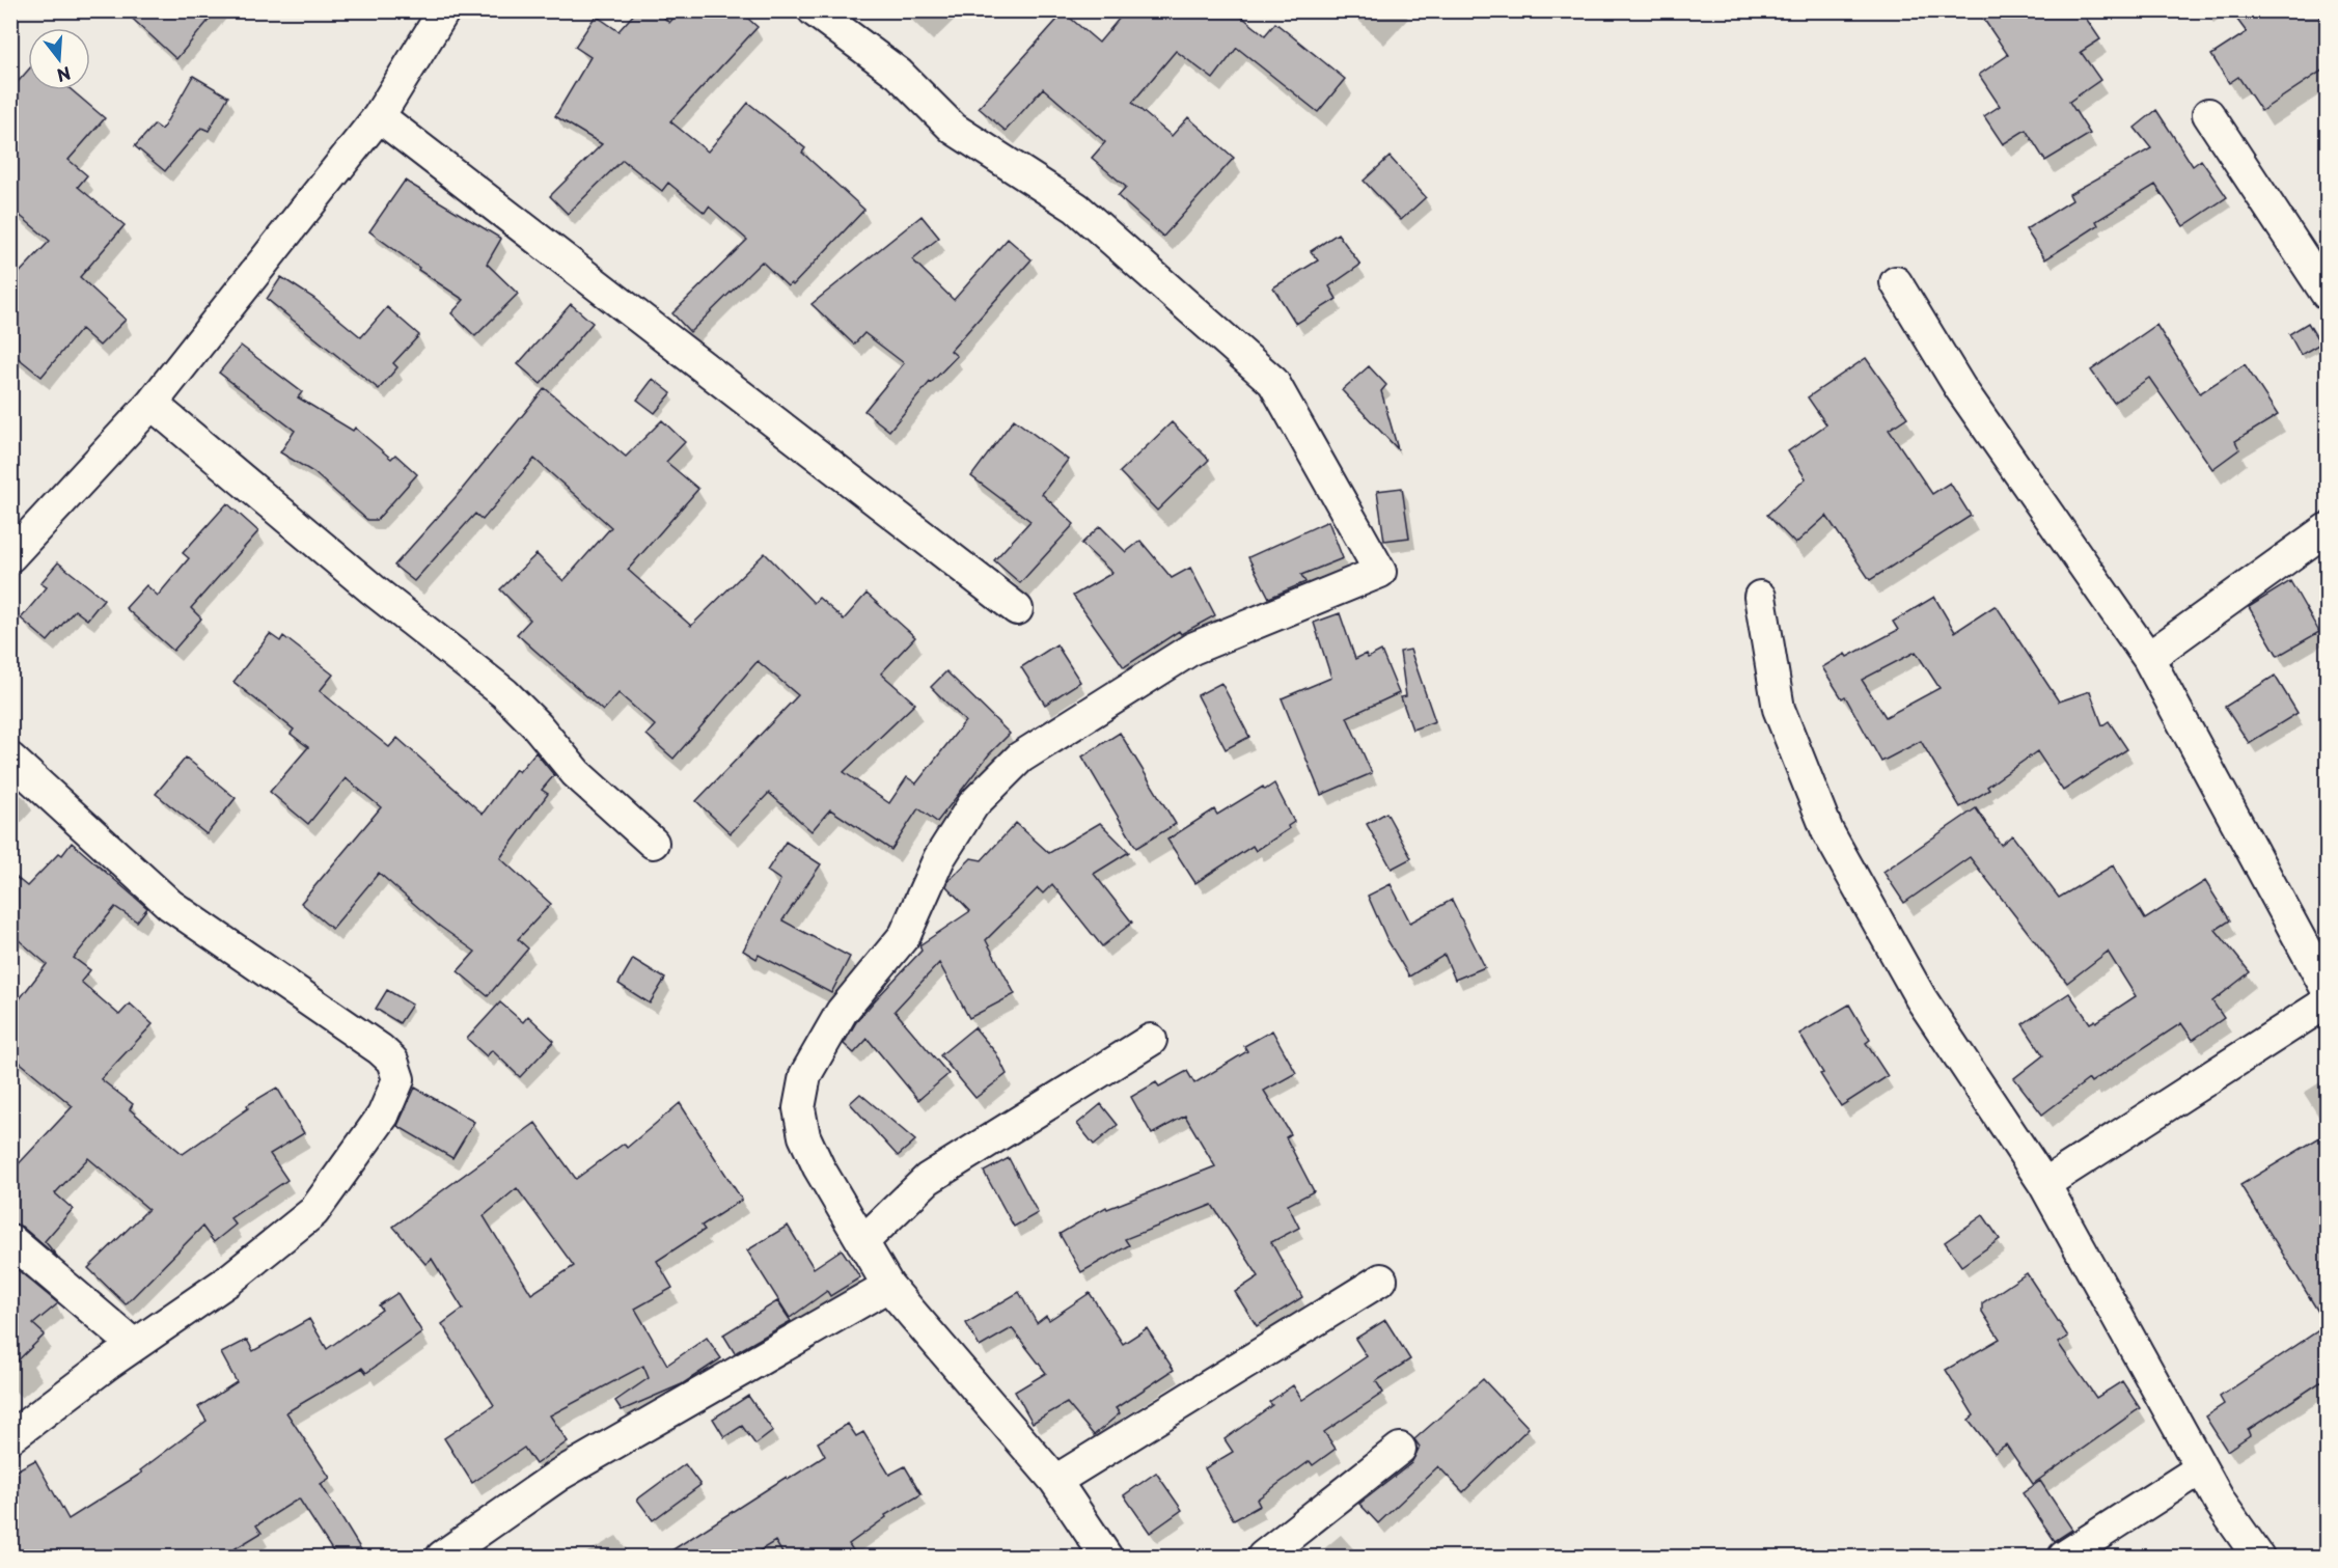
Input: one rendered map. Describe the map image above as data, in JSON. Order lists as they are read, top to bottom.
{
  "north": "bottom"
}
